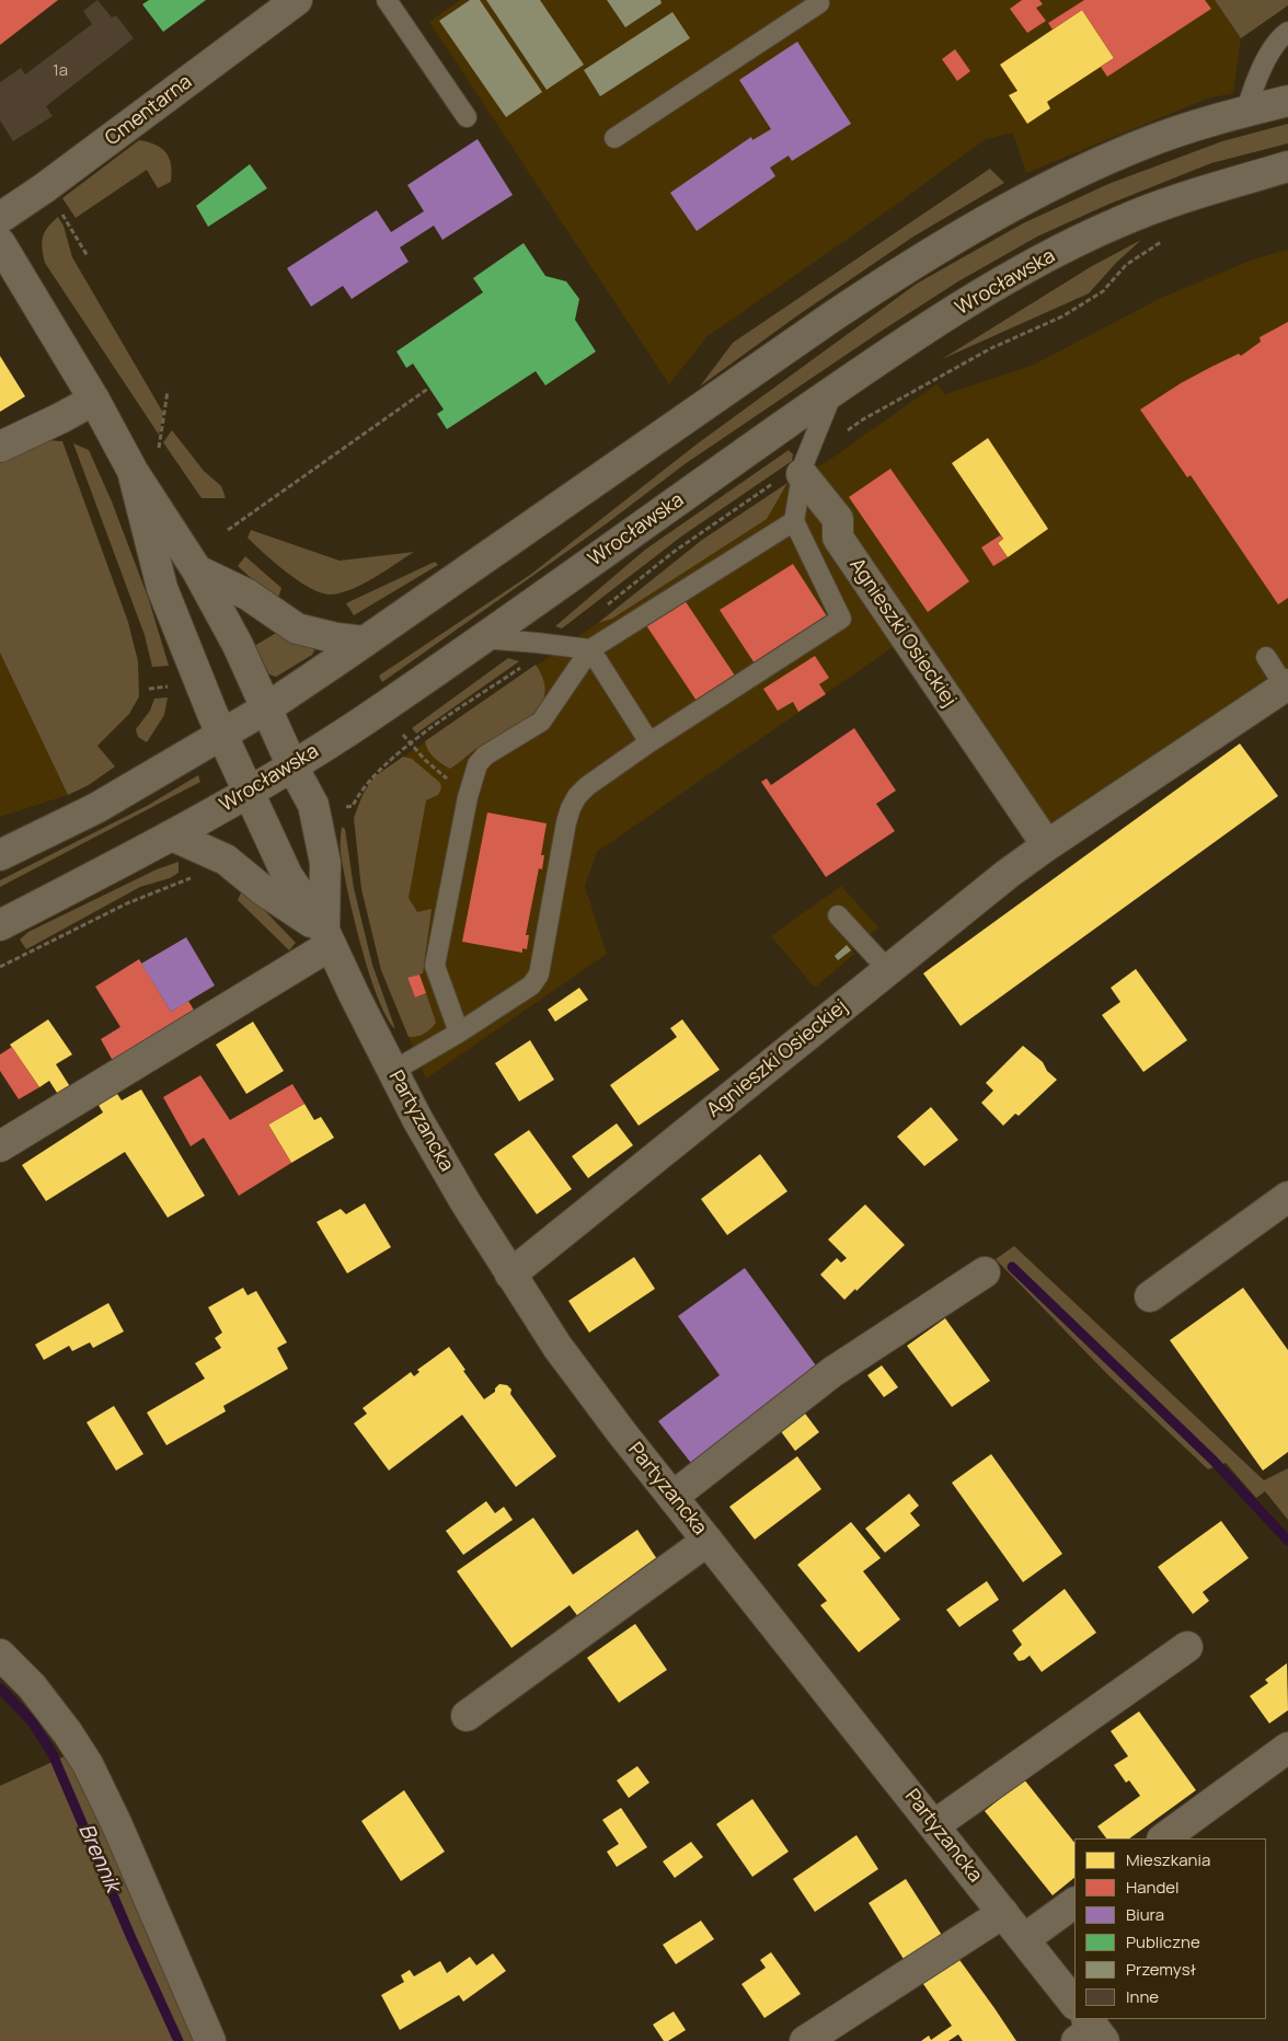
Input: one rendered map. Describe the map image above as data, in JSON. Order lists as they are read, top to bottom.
{
  "streets": {
    "main road": [
      "Cmentarna",
      "Wrocławska",
      "Agnieszki Osieckiej",
      "Partyzancka"
    ]
  },
  "crossings": [
    ["Wrocławska", "Partyzancka"],
    ["Agnieszki Osieckiej", "Partyzancka"]
  ],
  "water": ["Brennik"],
  "house_numbers": ["1a"],
  "legend": [
    "Mieszkania",
    "Handel",
    "Biura",
    "Publiczne",
    "Przemysł",
    "Inne"
  ]
}
